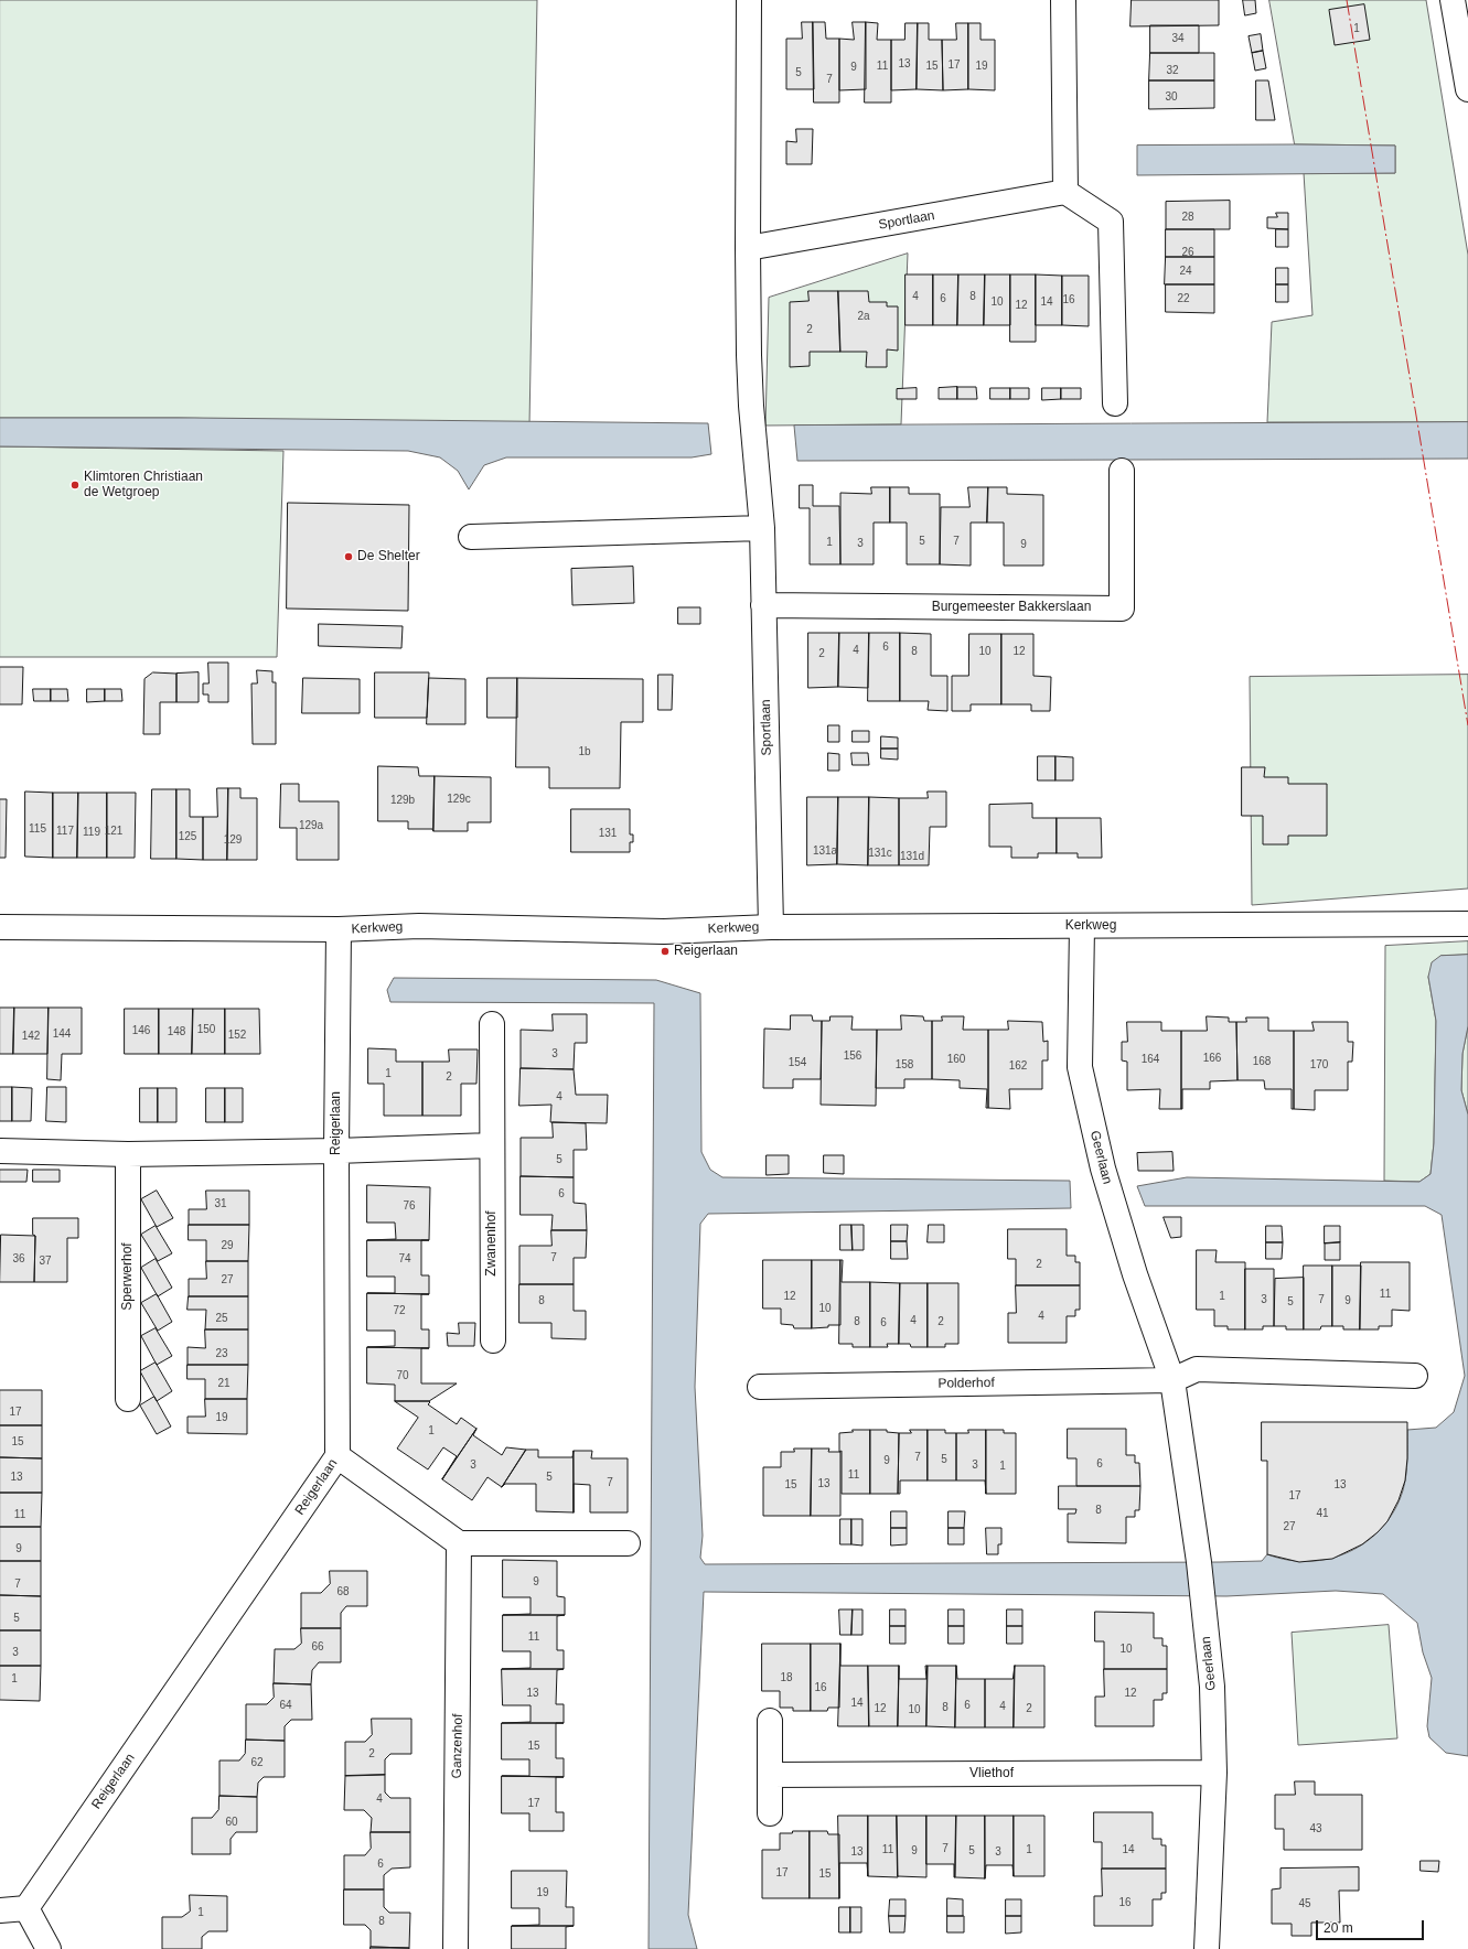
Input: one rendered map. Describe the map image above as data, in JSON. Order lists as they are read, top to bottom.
{
  "streets": {
    "street": [
      "Sportlaan",
      "Burgemeester Bakkerslaan",
      "Kerkweg",
      "Reigerlaan",
      "Geerlaan",
      "Zwanenhof",
      "Sperwerhof",
      "Polderhof",
      "Ganzenhof",
      "Vliethof"
    ]
  },
  "crossings": [
    ["Sportlaan", "Burgemeester Bakkerslaan"],
    ["Sportlaan", "Kerkweg"],
    ["Kerkweg", "Reigerlaan"],
    ["Kerkweg", "Geerlaan"],
    ["Geerlaan", "Polderhof"],
    ["Geerlaan", "Vliethof"]
  ],
  "places": ["Klimtoren Christiaan de Wetgroep", "De Shelter", "Reigerlaan"],
  "house_numbers": [
    "1",
    "34",
    "13",
    "17",
    "11",
    "15",
    "19",
    "9",
    "32",
    "5",
    "7",
    "30",
    "28",
    "26",
    "24",
    "4",
    "8",
    "6",
    "22",
    "16",
    "10",
    "14",
    "12",
    "2a",
    "2",
    "5",
    "7",
    "1",
    "3",
    "9",
    "6",
    "4",
    "8",
    "10",
    "12",
    "2",
    "1b",
    "129c",
    "129b",
    "129a",
    "115",
    "117",
    "121",
    "119",
    "131",
    "125",
    "129",
    "131a",
    "131c",
    "131d",
    "150",
    "146",
    "148",
    "144",
    "152",
    "142",
    "3",
    "156",
    "166",
    "160",
    "164",
    "168",
    "154",
    "158",
    "170",
    "162",
    "1",
    "2",
    "4",
    "5",
    "6",
    "31",
    "76",
    "29",
    "7",
    "36",
    "74",
    "37",
    "2",
    "27",
    "11",
    "12",
    "1",
    "3",
    "7",
    "8",
    "9",
    "5",
    "10",
    "72",
    "4",
    "25",
    "4",
    "8",
    "2",
    "6",
    "23",
    "70",
    "21",
    "17",
    "19",
    "1",
    "15",
    "7",
    "5",
    "9",
    "6",
    "3",
    "3",
    "1",
    "11",
    "13",
    "5",
    "7",
    "13",
    "15",
    "13",
    "17",
    "8",
    "41",
    "11",
    "27",
    "9",
    "9",
    "7",
    "68",
    "5",
    "11",
    "66",
    "10",
    "3",
    "18",
    "1",
    "16",
    "13",
    "12",
    "14",
    "64",
    "6",
    "4",
    "8",
    "12",
    "2",
    "10",
    "15",
    "2",
    "62",
    "4",
    "17",
    "60",
    "43",
    "7",
    "11",
    "1",
    "14",
    "9",
    "5",
    "13",
    "3",
    "6",
    "17",
    "15",
    "19",
    "16",
    "45",
    "1",
    "8"
  ],
  "scale_bar": "20 m"
}
